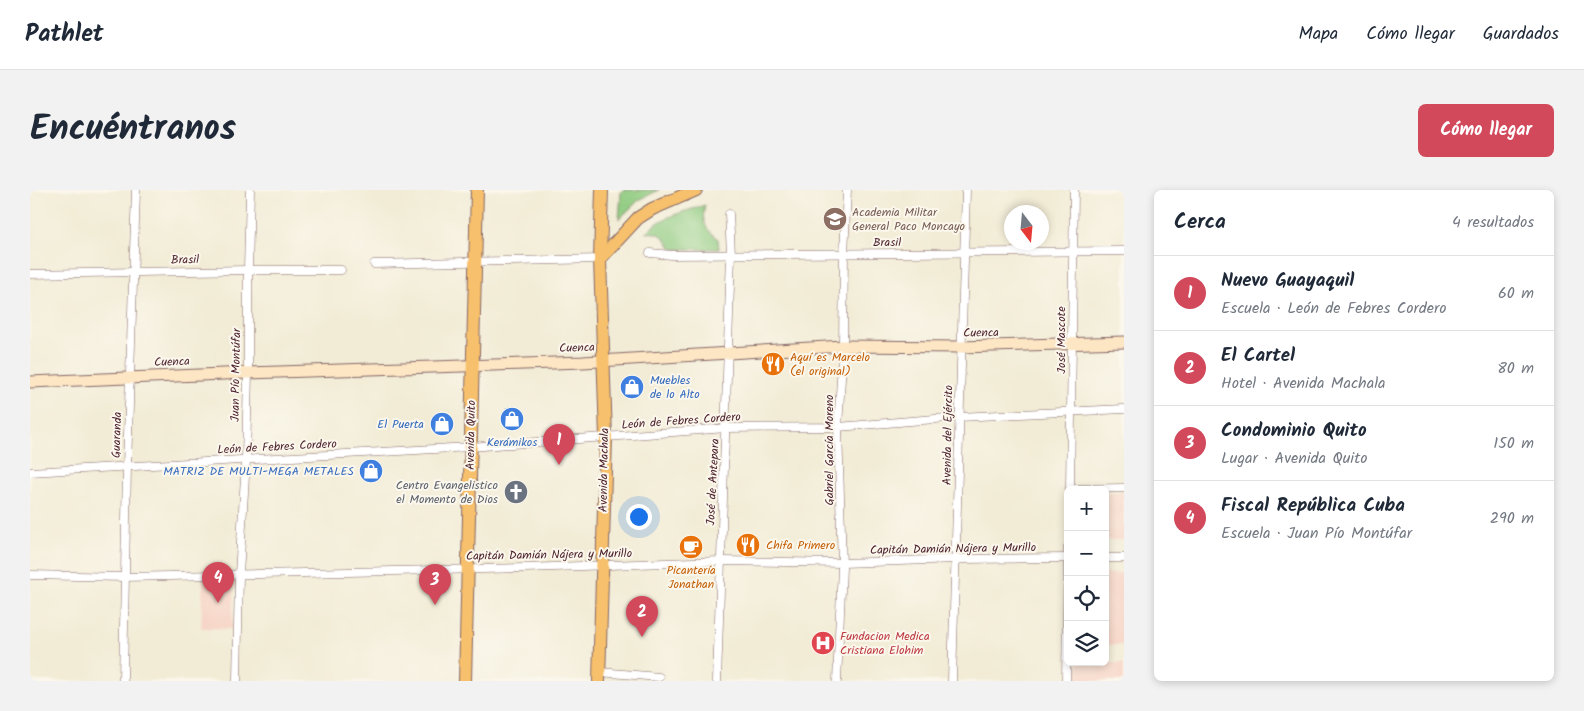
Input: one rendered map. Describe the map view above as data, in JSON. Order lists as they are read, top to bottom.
{
  "streets": {
    "main road": ["Cuenca", "Avenida Quito", "Avenida Machala"],
    "street": [
      "Brasil",
      "José Mascote",
      "Juan Pío Montúfar",
      "León de Febres Cordero",
      "Guaranda",
      "Avenida del Ejército",
      "Gabriel García Moreno",
      "José de Antepara",
      "Capitán Damián Nájera y Murillo"
    ]
  },
  "crossings": [
    ["Brasil", "José Mascote"],
    ["Brasil", "Juan Pío Montúfar"],
    ["Brasil", "Guaranda"],
    ["Brasil", "Avenida del Ejército"],
    ["Brasil", "Gabriel García Moreno"],
    ["Brasil", "José de Antepara"],
    ["Cuenca", "José Mascote"],
    ["Cuenca", "Juan Pío Montúfar"],
    ["Cuenca", "Guaranda"],
    ["Cuenca", "Avenida Quito"],
    ["Cuenca", "Avenida del Ejército"],
    ["Cuenca", "Gabriel García Moreno"],
    ["Cuenca", "Avenida Machala"],
    ["Cuenca", "José de Antepara"],
    ["José Mascote", "León de Febres Cordero"],
    ["Juan Pío Montúfar", "León de Febres Cordero"],
    ["Juan Pío Montúfar", "Capitán Damián Nájera y Murillo"],
    ["León de Febres Cordero", "Guaranda"],
    ["León de Febres Cordero", "Avenida Quito"],
    ["León de Febres Cordero", "Avenida del Ejército"],
    ["León de Febres Cordero", "Gabriel García Moreno"],
    ["León de Febres Cordero", "Avenida Machala"],
    ["León de Febres Cordero", "José de Antepara"],
    ["Guaranda", "Capitán Damián Nájera y Murillo"],
    ["Avenida Quito", "Capitán Damián Nájera y Murillo"],
    ["Avenida del Ejército", "Capitán Damián Nájera y Murillo"],
    ["Gabriel García Moreno", "Capitán Damián Nájera y Murillo"],
    ["Avenida Machala", "Capitán Damián Nájera y Murillo"],
    ["José de Antepara", "Capitán Damián Nájera y Murillo"]
  ],
  "places": {
    "school or university": ["Academia Militar General Paco Moncayo"],
    "restaurant": ["Aquí es Marcelo (el original)", "Chifa Primero"],
    "shop": [
      "Muebles de lo Alto",
      "Kerámikos",
      "El Puerta",
      "MATRIZ DE MULTI-MEGA METALES"
    ],
    "church": ["Centro Evangelistico el Momento de Dios"],
    "cafe": ["Picantería Jonathan"],
    "hospital": ["Fundacion Medica Cristiana Elohim"]
  },
  "north": "bottom",
  "page": {
    "header": "Pathlet",
    "nav": ["Mapa", "Cómo llegar", "Guardados"],
    "title": "Encuéntranos",
    "buttons": "Cómo llegar",
    "heading": ["Cerca", "4 resultados"],
    "list": [
      {
        "mark": "1",
        "name": "Nuevo Guayaquil",
        "note": "Escuela · León de Febres Cordero",
        "value": "60 m"
      },
      {
        "mark": "2",
        "name": "El Cartel",
        "note": "Hotel · Avenida Machala",
        "value": "80 m"
      },
      {
        "mark": "3",
        "name": "Condominio Quito",
        "note": "Lugar · Avenida Quito",
        "value": "150 m"
      },
      {
        "mark": "4",
        "name": "Fiscal República Cuba",
        "note": "Escuela · Juan Pío Montúfar",
        "value": "290 m"
      }
    ],
    "pins": [
      "1",
      "4",
      "3",
      "2"
    ],
    "map_buttons": ["+", "−"]
  }
}
